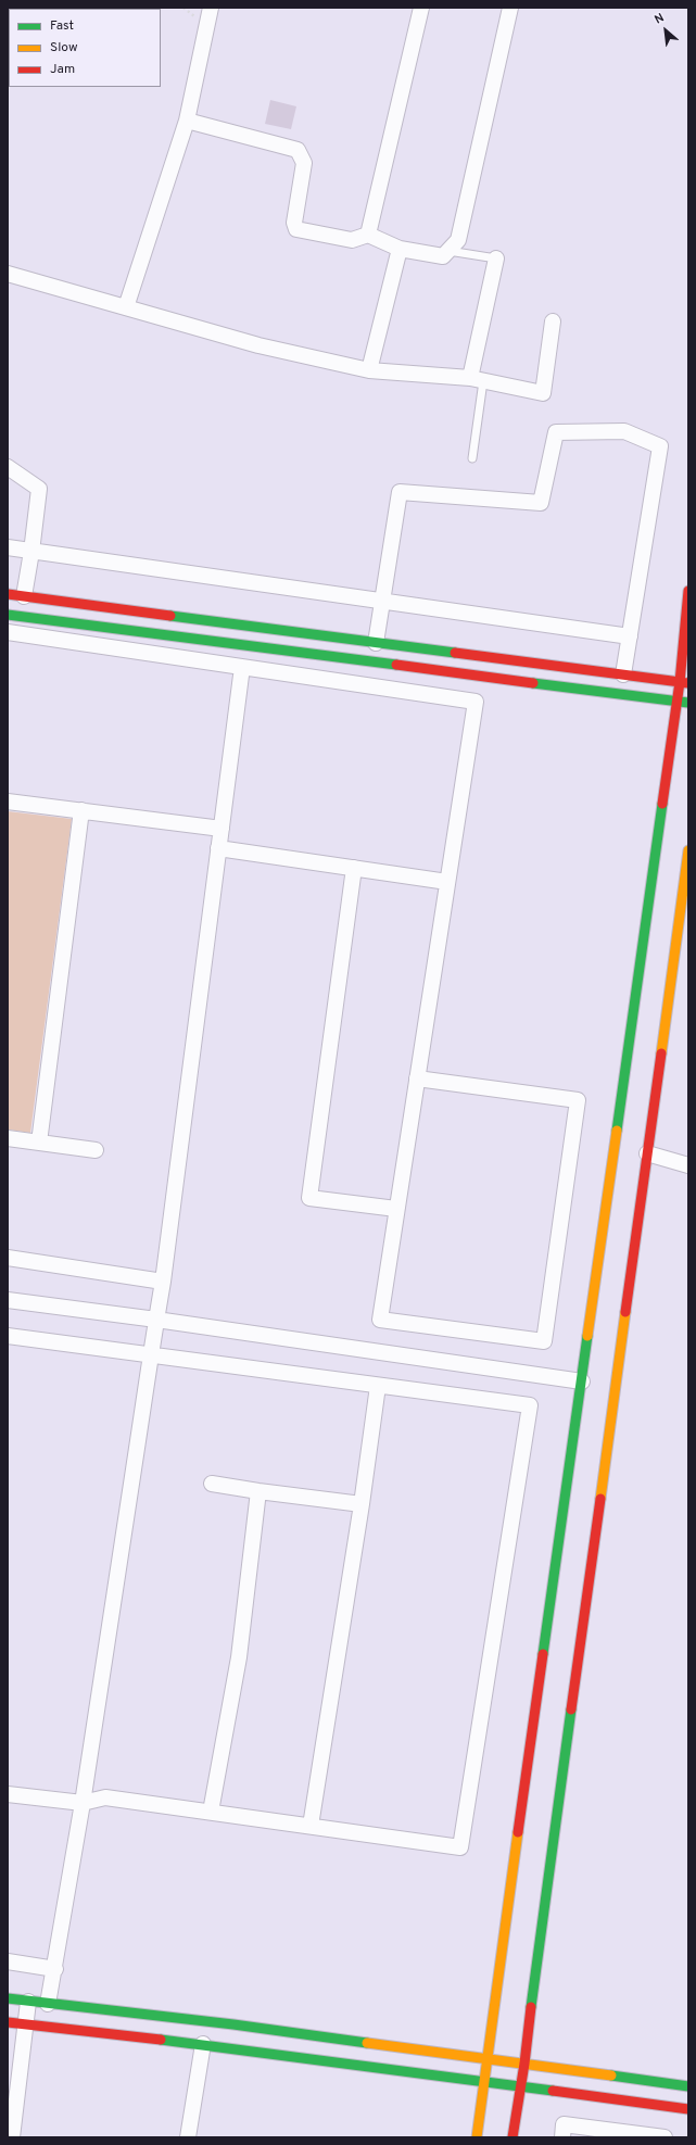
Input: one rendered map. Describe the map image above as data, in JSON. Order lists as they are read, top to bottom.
{
  "legend": ["Fast", "Slow", "Jam"],
  "north": "top left"
}
